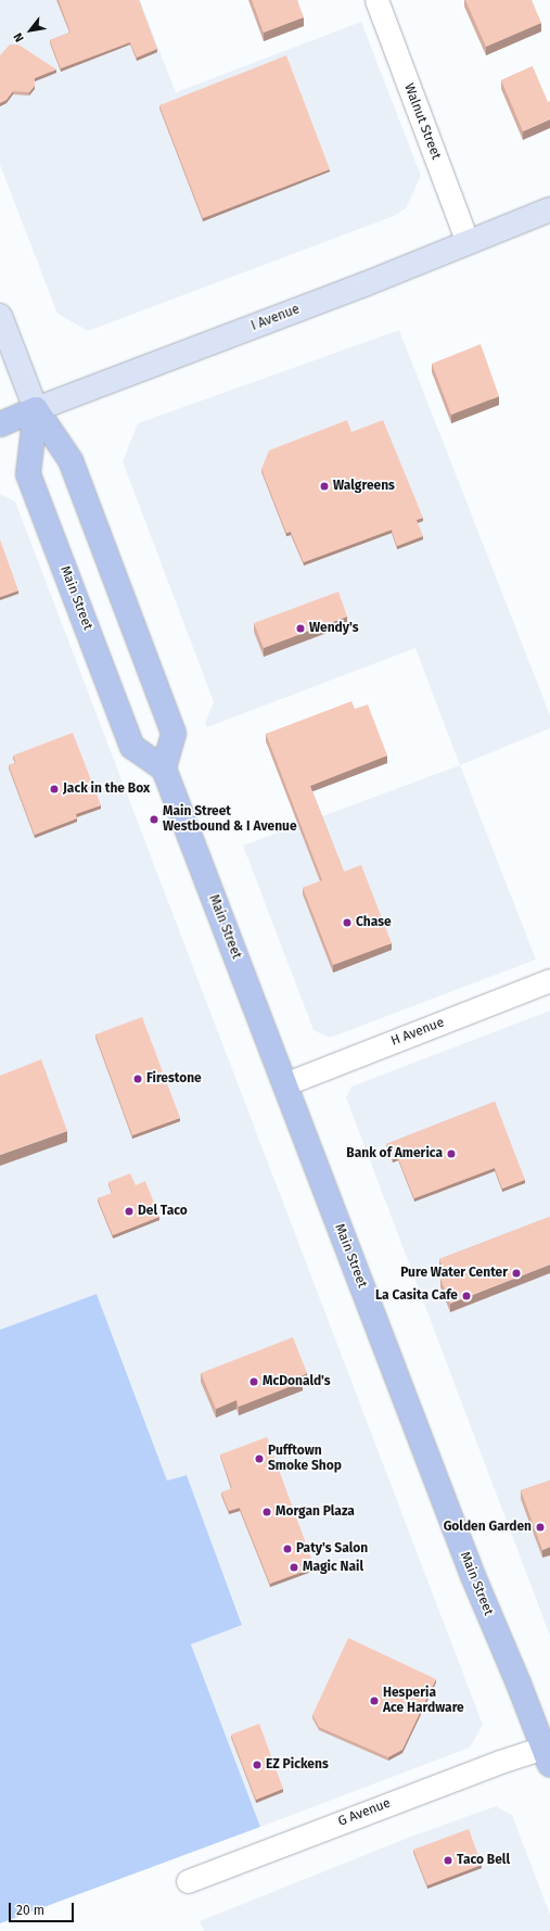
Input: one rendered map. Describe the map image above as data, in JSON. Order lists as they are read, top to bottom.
{
  "streets": {
    "main road": ["I Avenue", "Main Street"],
    "street": ["Walnut Street", "H Avenue", "G Avenue"]
  },
  "crossings": [
    ["Walnut Street", "I Avenue"],
    ["I Avenue", "Main Street"],
    ["Main Street", "H Avenue"],
    ["Main Street", "G Avenue"]
  ],
  "places": [
    "Walgreens",
    "Wendy's",
    "Jack in the Box",
    "Main Street Westbound & I Avenue",
    "Chase",
    "Firestone",
    "Bank of America",
    "Del Taco",
    "Pure Water Center",
    "La Casita Cafe",
    "McDonald's",
    "Pufftown Smoke Shop",
    "Morgan Plaza",
    "Golden Garden",
    "Paty's Salon",
    "Magic Nail",
    "Hesperia Ace Hardware",
    "EZ Pickens",
    "Taco Bell"
  ],
  "scale_bar": "20 m",
  "north": "bottom left"
}
